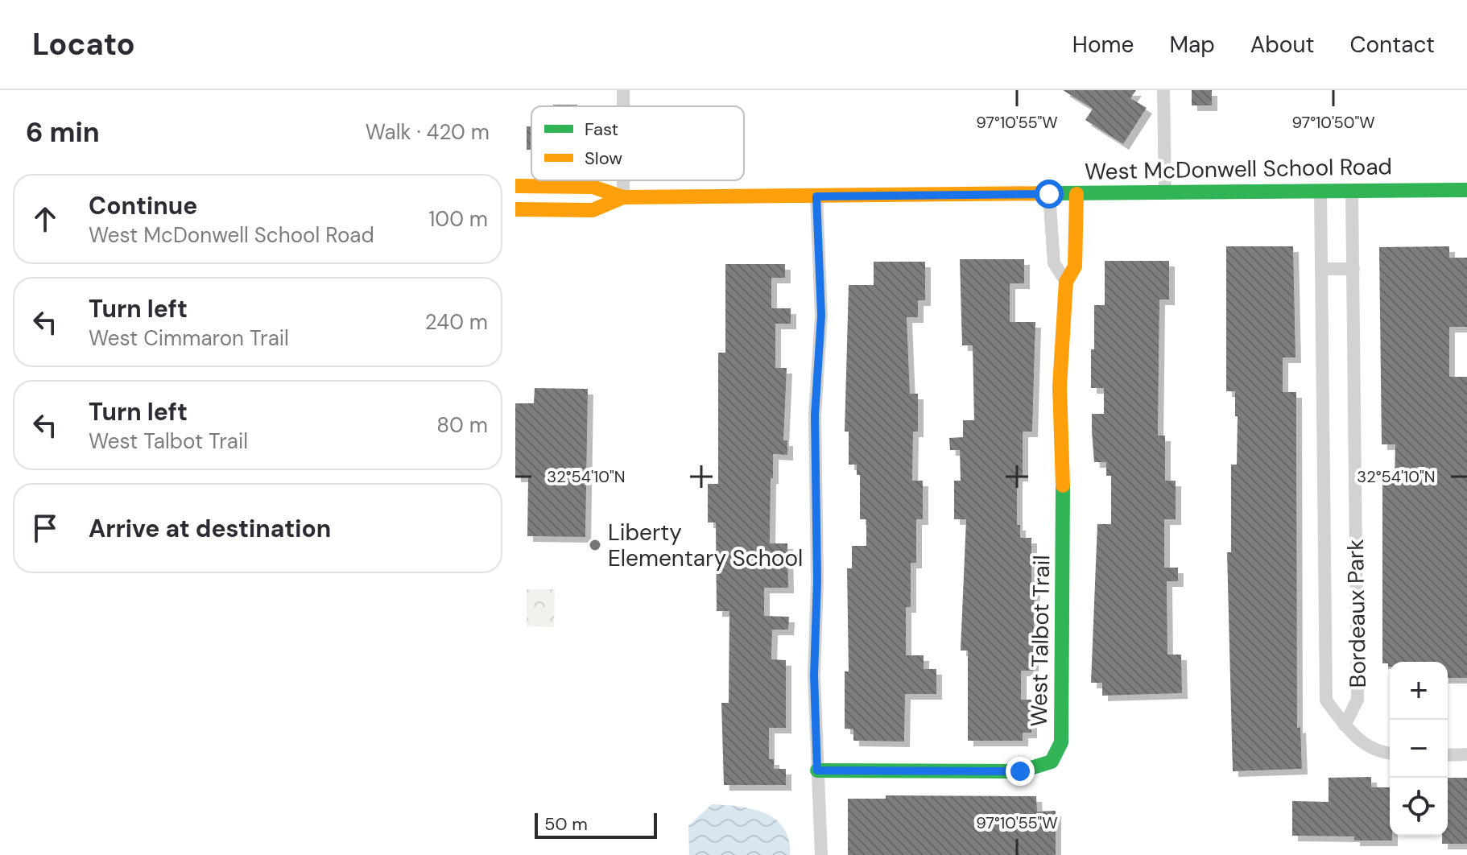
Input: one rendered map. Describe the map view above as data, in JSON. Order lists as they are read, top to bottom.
{
  "streets": {
    "main road": ["West McDonwell School Road", "West Talbot Trail"],
    "street": ["Bordeaux Park"]
  },
  "crossings": [
    ["West McDonwell School Road", "Bordeaux Park"],
    ["West McDonwell School Road", "West Talbot Trail"]
  ],
  "places": ["Liberty Elementary School"],
  "legend": ["Fast", "Slow"],
  "scale_bar": "50 m",
  "page": {
    "header": "Locato",
    "nav": [
      "Home",
      "Map",
      "About",
      "Contact"
    ],
    "heading": ["6 min", "Walk · 420 m"],
    "list": [
      ["Continue", "West McDonwell School Road", "100 m"],
      ["Turn left", "West Cimmaron Trail", "240 m"],
      ["Turn left", "West Talbot Trail", "80 m"],
      "Arrive at destination"
    ],
    "map_buttons": ["+", "−"],
    "scale": "50 m"
  },
  "coordinates": ["97°10'55\"W", "97°10'50\"W", "32°54'10\"N"]
}
